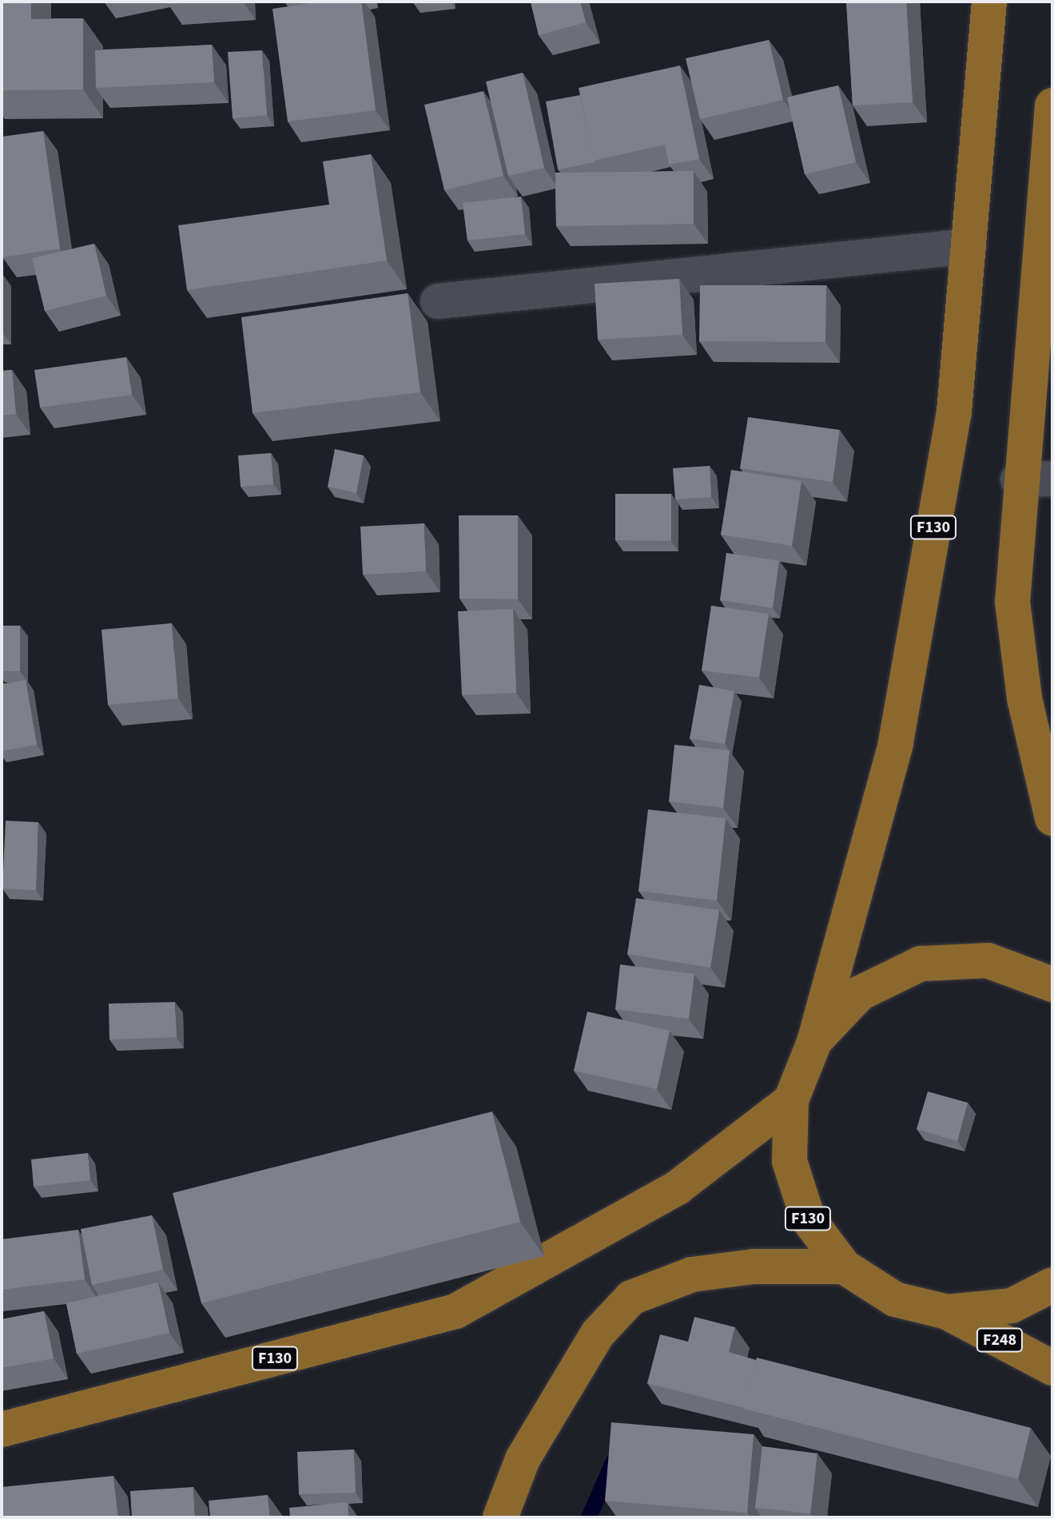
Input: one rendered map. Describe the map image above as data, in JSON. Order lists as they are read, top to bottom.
{
  "streets": {
    "main road": ["F130", "F248"]
  },
  "crossings": [
    ["F130", "F248"]
  ]
}
